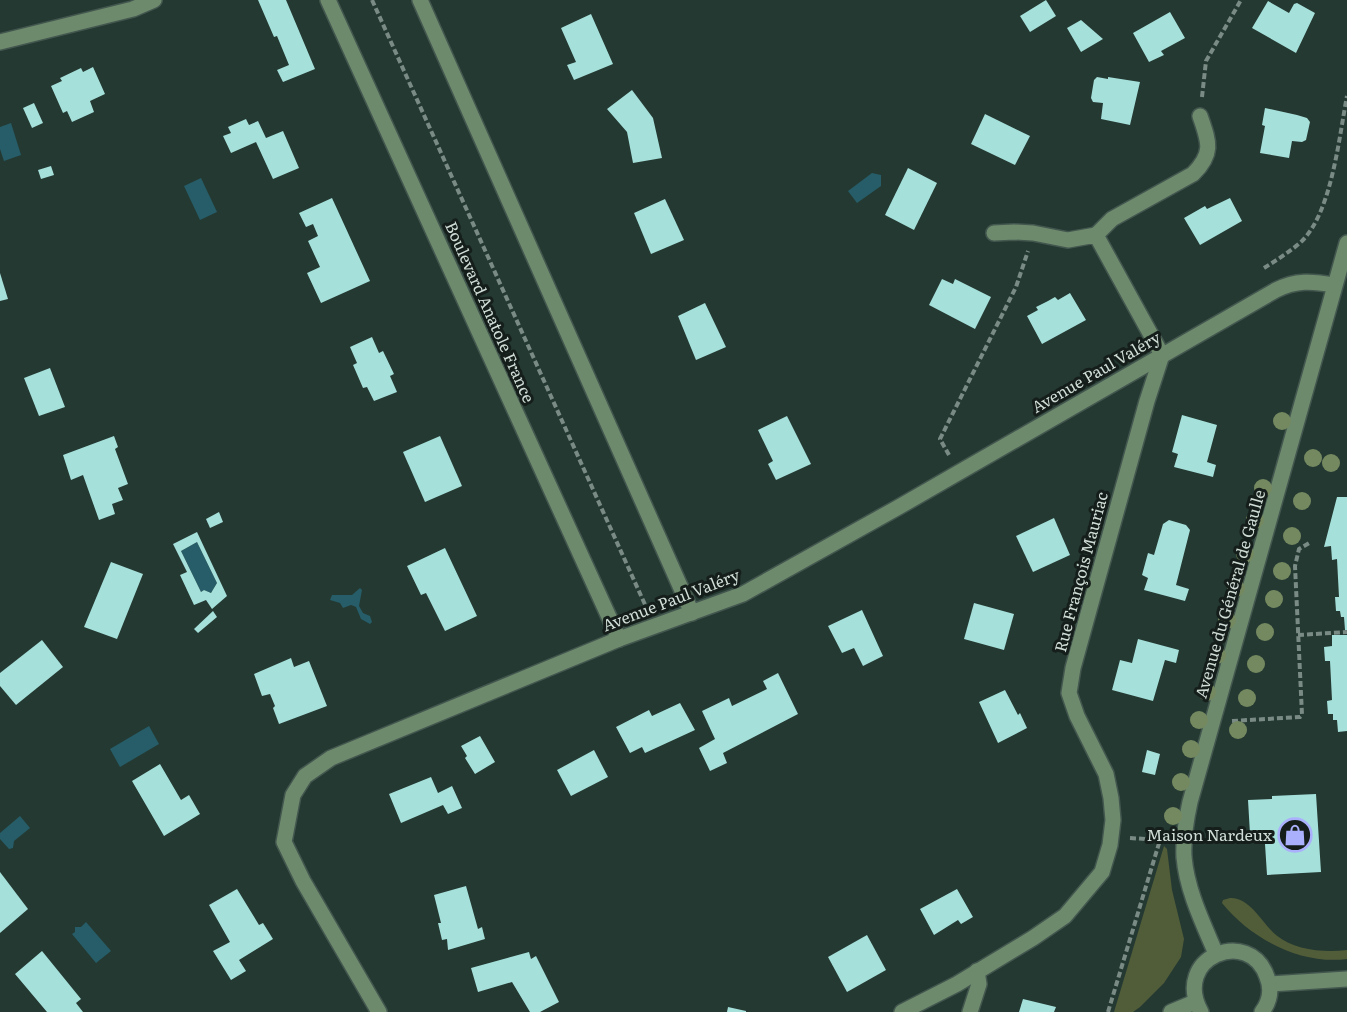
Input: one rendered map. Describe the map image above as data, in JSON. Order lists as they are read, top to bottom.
{
  "streets": {
    "street": [
      "Boulevard Anatole France",
      "Avenue Paul Valéry",
      "Rue François Mauriac",
      "Avenue du Général de Gaulle"
    ]
  },
  "crossings": [
    ["Boulevard Anatole France", "Avenue Paul Valéry"],
    ["Avenue Paul Valéry", "Rue François Mauriac"],
    ["Avenue Paul Valéry", "Avenue du Général de Gaulle"]
  ],
  "places": {
    "shop": ["Maison Nardeux"]
  }
}
